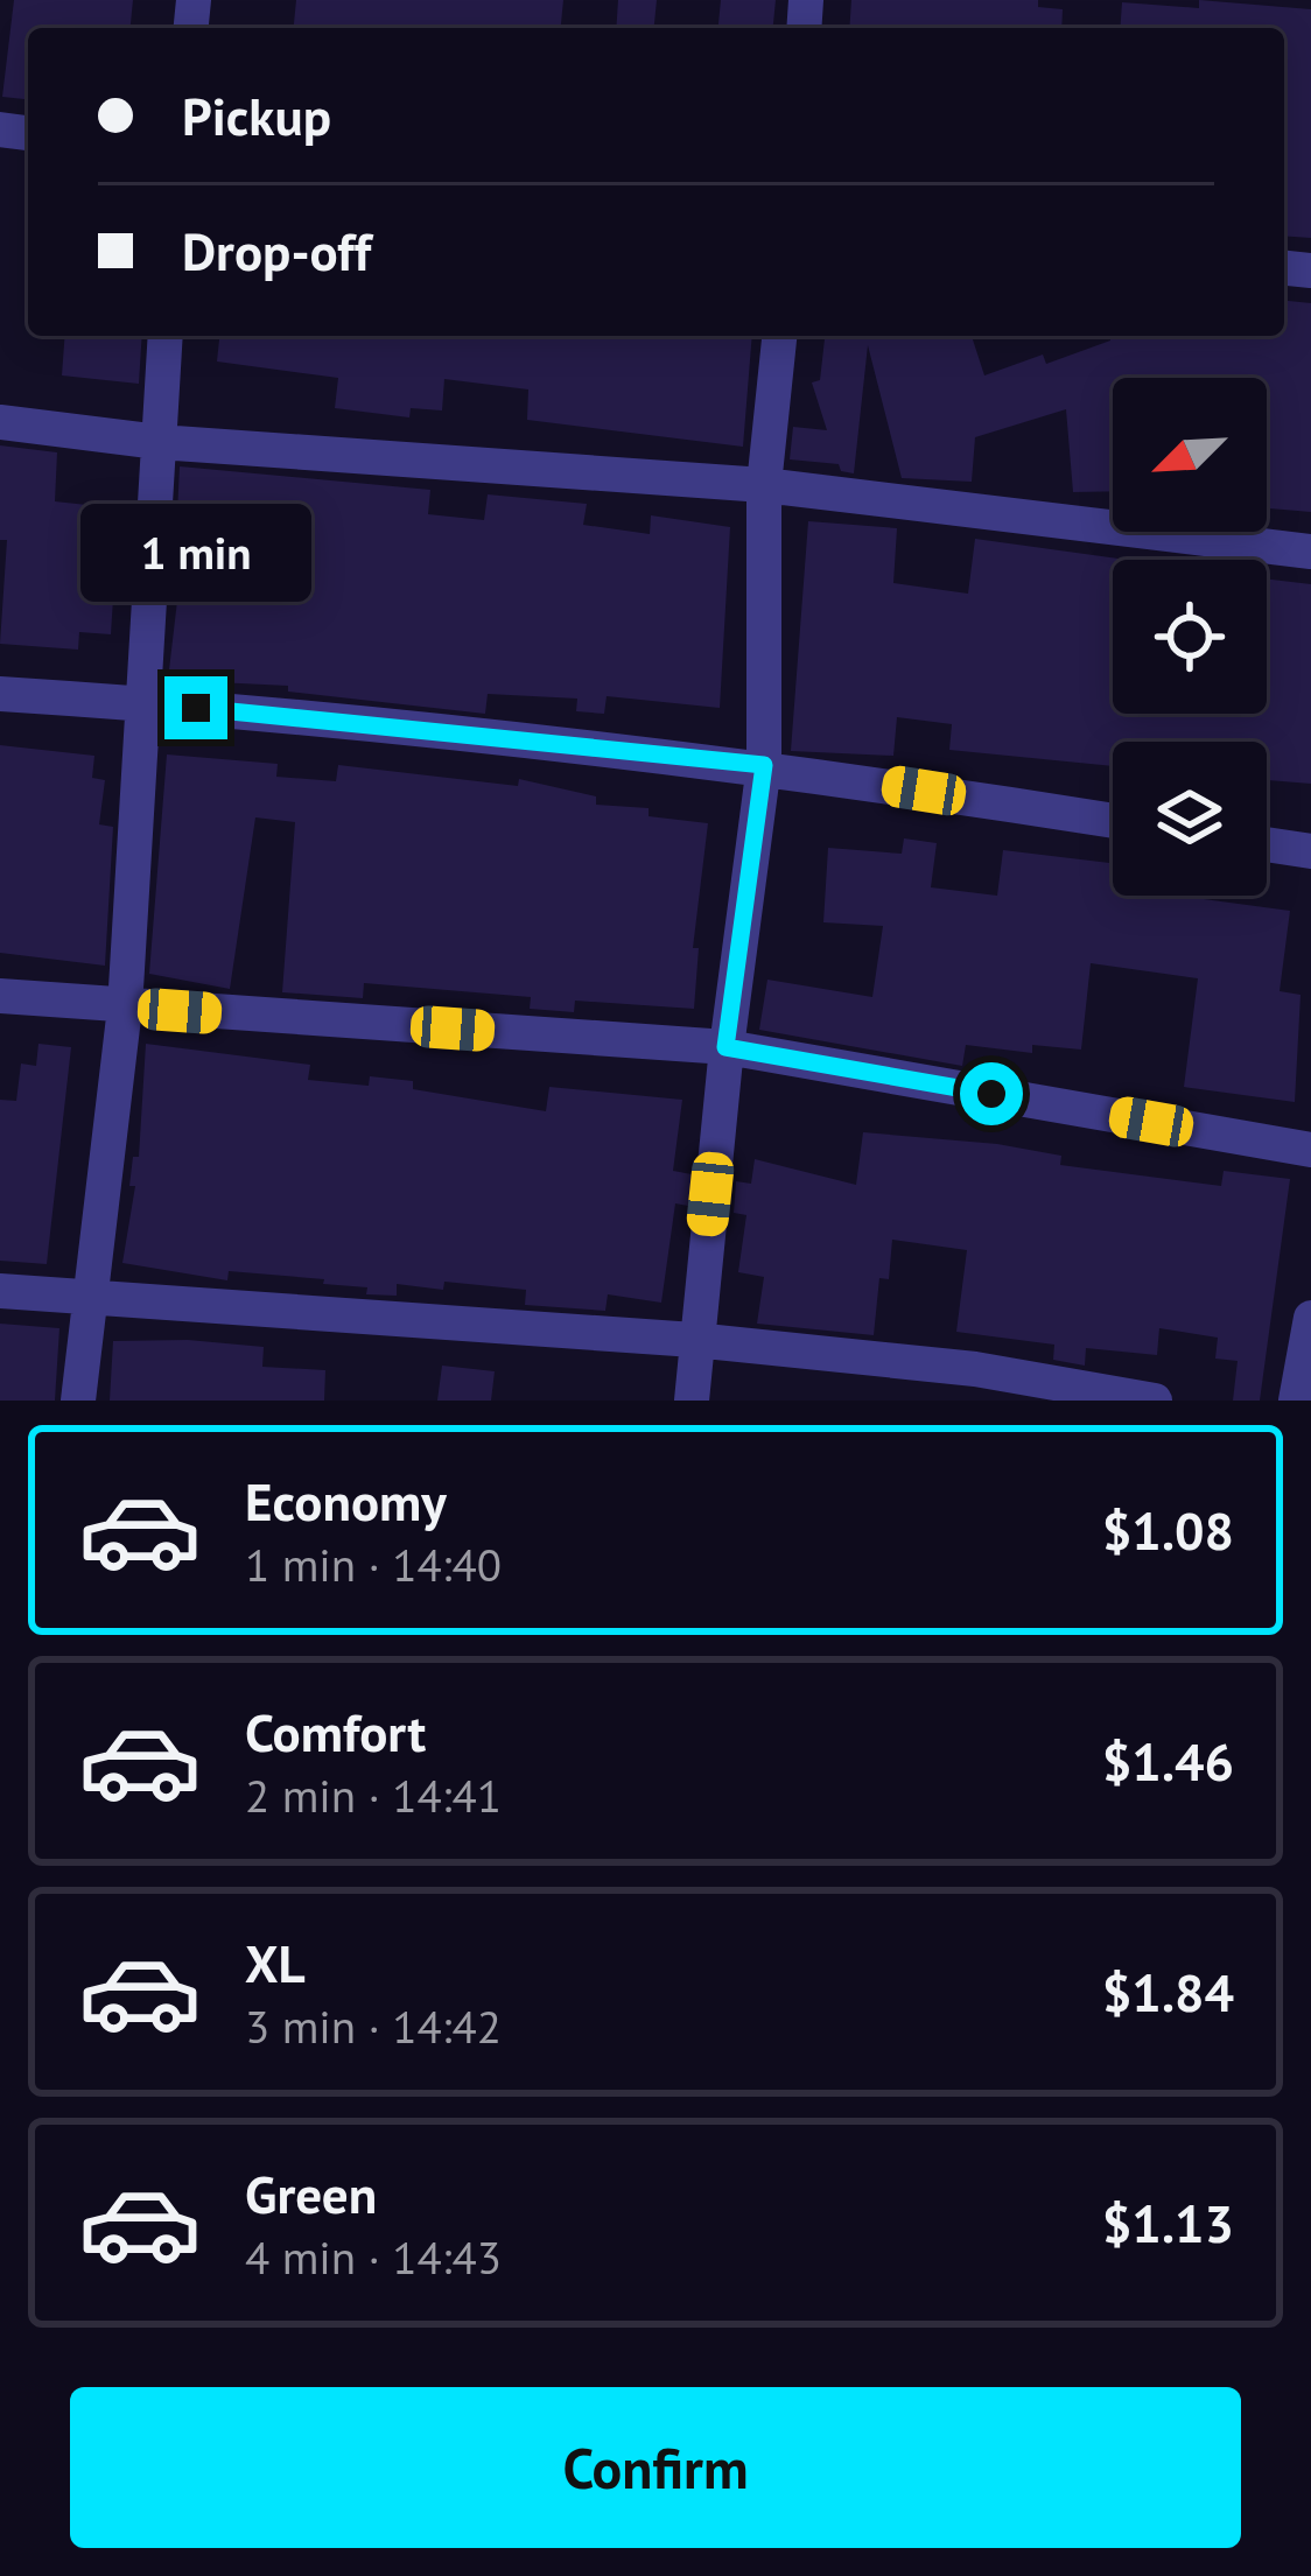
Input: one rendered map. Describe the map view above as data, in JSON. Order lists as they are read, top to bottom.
{
  "north": "bottom left",
  "page": {
    "banner": ["Pickup", "Drop-off"],
    "bubble": "1 min",
    "list": [
      {
        "name": "Economy",
        "note": "1 min · 14:40",
        "value": "$1.08"
      },
      {
        "name": "Comfort",
        "note": "2 min · 14:41",
        "value": "$1.46"
      },
      {
        "name": "XL",
        "note": "3 min · 14:42",
        "value": "$1.84"
      },
      {
        "name": "Green",
        "note": "4 min · 14:43",
        "value": "$1.13"
      }
    ],
    "buttons": "Confirm"
  }
}
